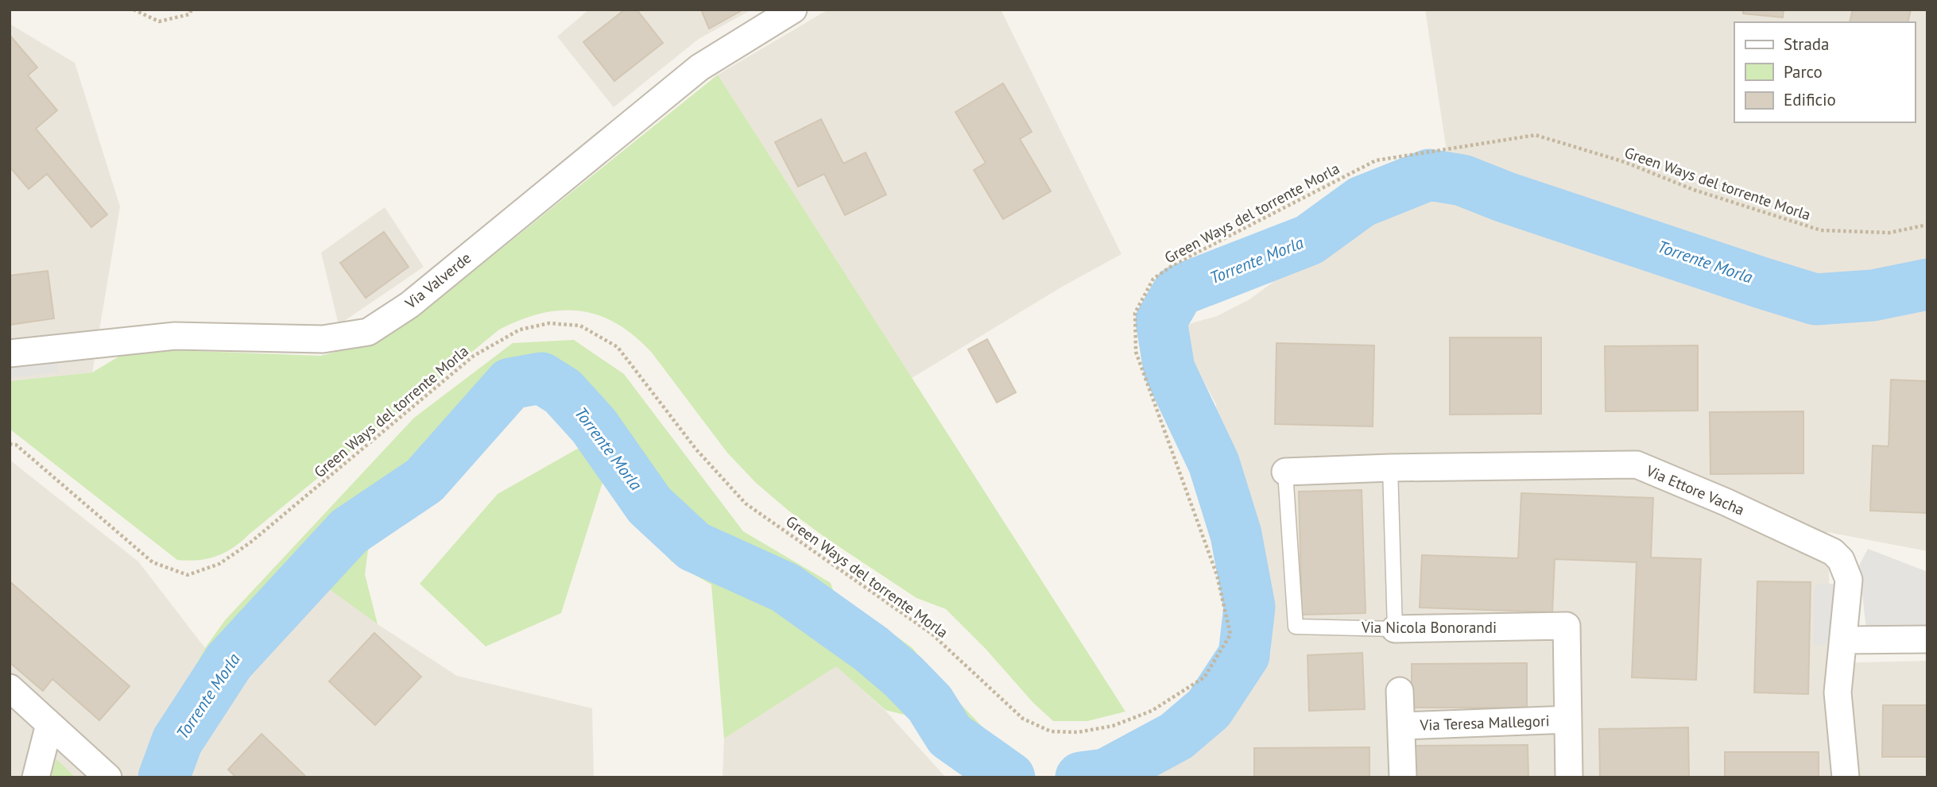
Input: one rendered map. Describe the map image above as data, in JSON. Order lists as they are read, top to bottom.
{
  "streets": {
    "street": [
      "Via Valverde",
      "Via Ettore Vacha",
      "Via Nicola Bonorandi",
      "Via Teresa Mallegori"
    ],
    "path": ["Green Ways del torrente Morla"]
  },
  "crossings": [
    ["Via Ettore Vacha", "Via Nicola Bonorandi"],
    ["Via Nicola Bonorandi", "Via Teresa Mallegori"]
  ],
  "water": ["Torrente Morla"],
  "legend": ["Strada", "Parco", "Edificio"]
}
